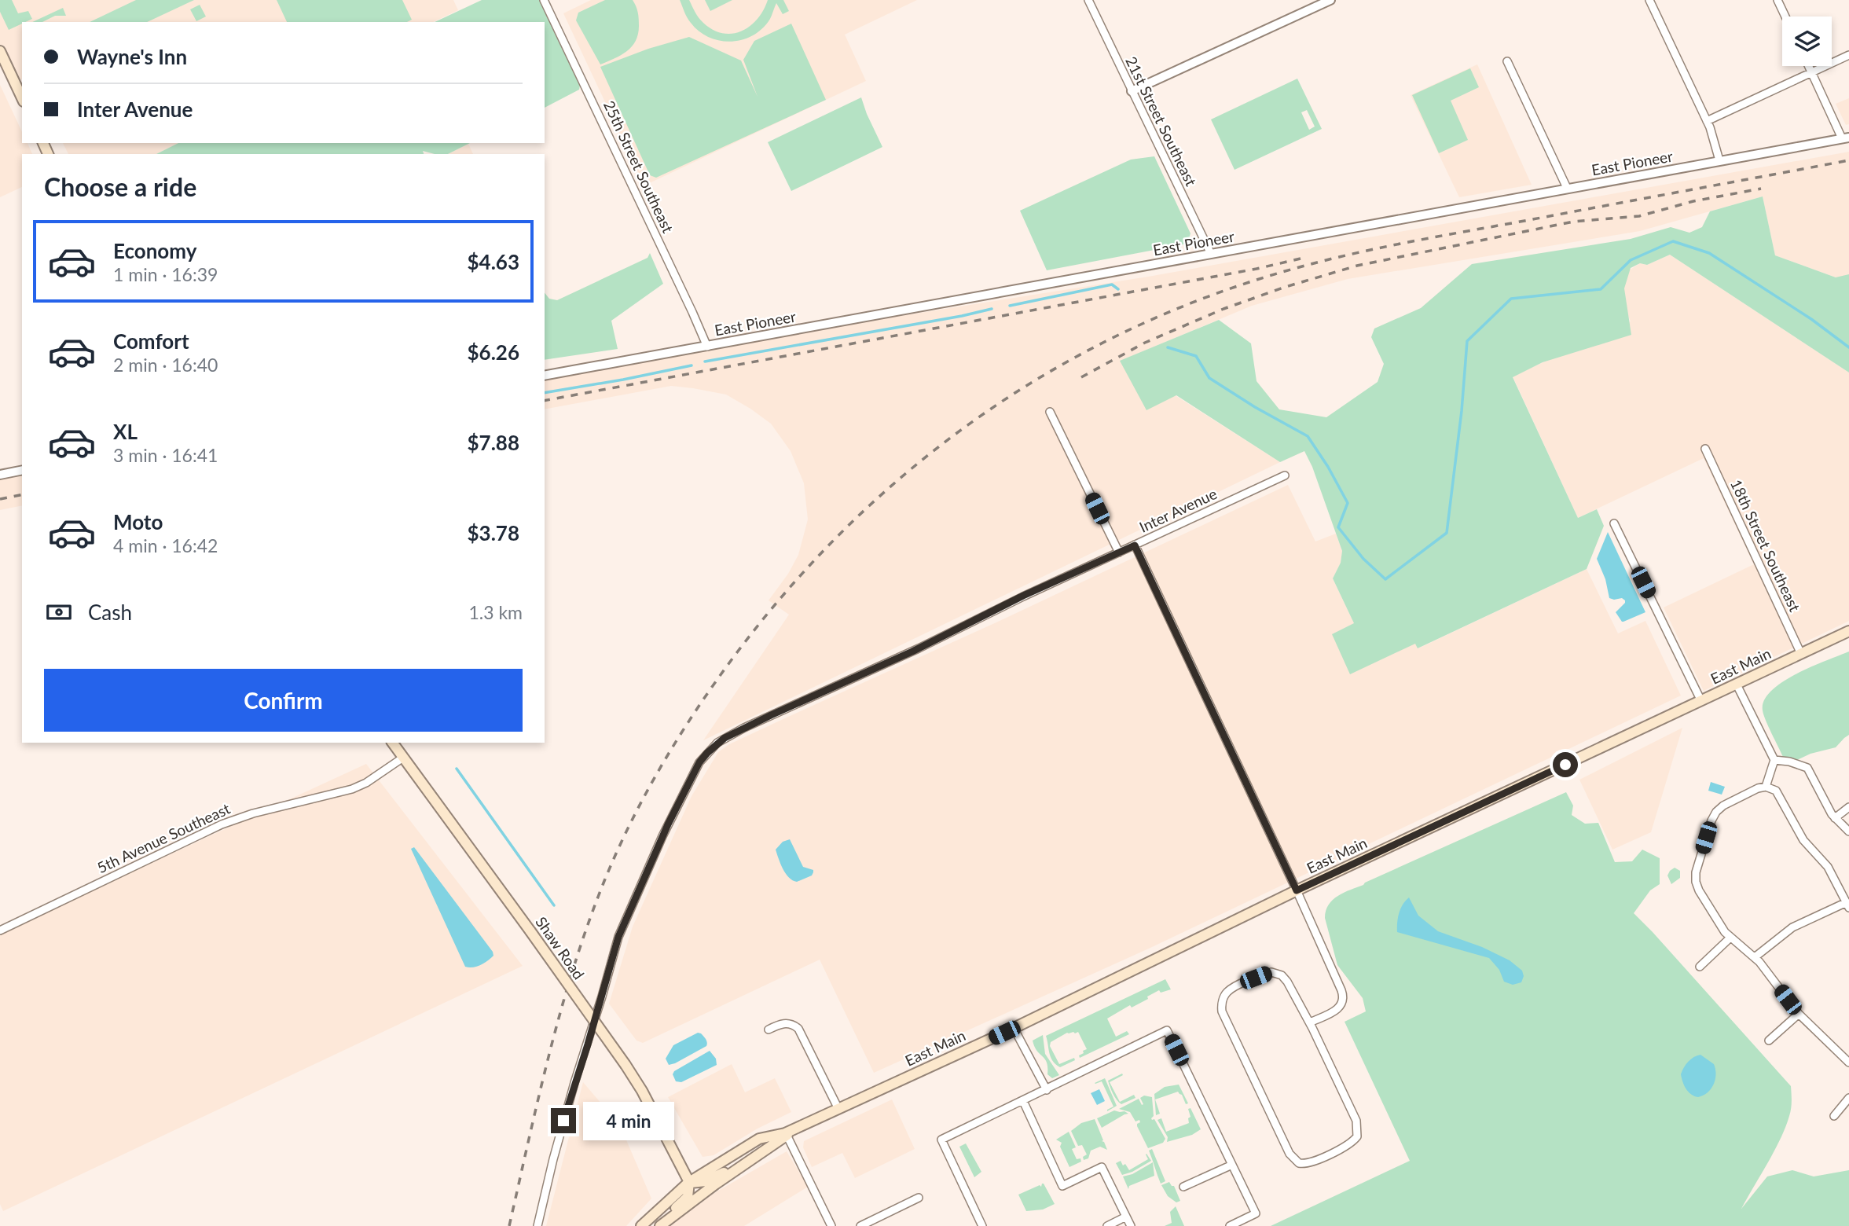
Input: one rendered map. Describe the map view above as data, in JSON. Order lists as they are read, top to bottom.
{
  "streets": {
    "main road": ["East Main", "Shaw Road"],
    "street": [
      "21st Street Southeast",
      "East Pioneer",
      "25th Street Southeast",
      "Inter Avenue",
      "18th Street Southeast",
      "5th Avenue Southeast"
    ]
  },
  "crossings": [
    ["21st Street Southeast", "East Pioneer"],
    ["East Pioneer", "25th Street Southeast"],
    ["18th Street Southeast", "East Main"],
    ["East Main", "Shaw Road"],
    ["5th Avenue Southeast", "Shaw Road"]
  ],
  "page": {
    "banner": ["Wayne's Inn", "Inter Avenue"],
    "heading": "Choose a ride",
    "list": [
      {
        "name": "Economy",
        "note": "1 min · 16:39",
        "value": "$4.63"
      },
      {
        "name": "Comfort",
        "note": "2 min · 16:40",
        "value": "$6.26"
      },
      {
        "name": "XL",
        "note": "3 min · 16:41",
        "value": "$7.88"
      },
      {
        "name": "Moto",
        "note": "4 min · 16:42",
        "value": "$3.78"
      }
    ],
    "pay": ["Cash", "1.3 km"],
    "buttons": "Confirm",
    "bubble": "4 min"
  }
}
